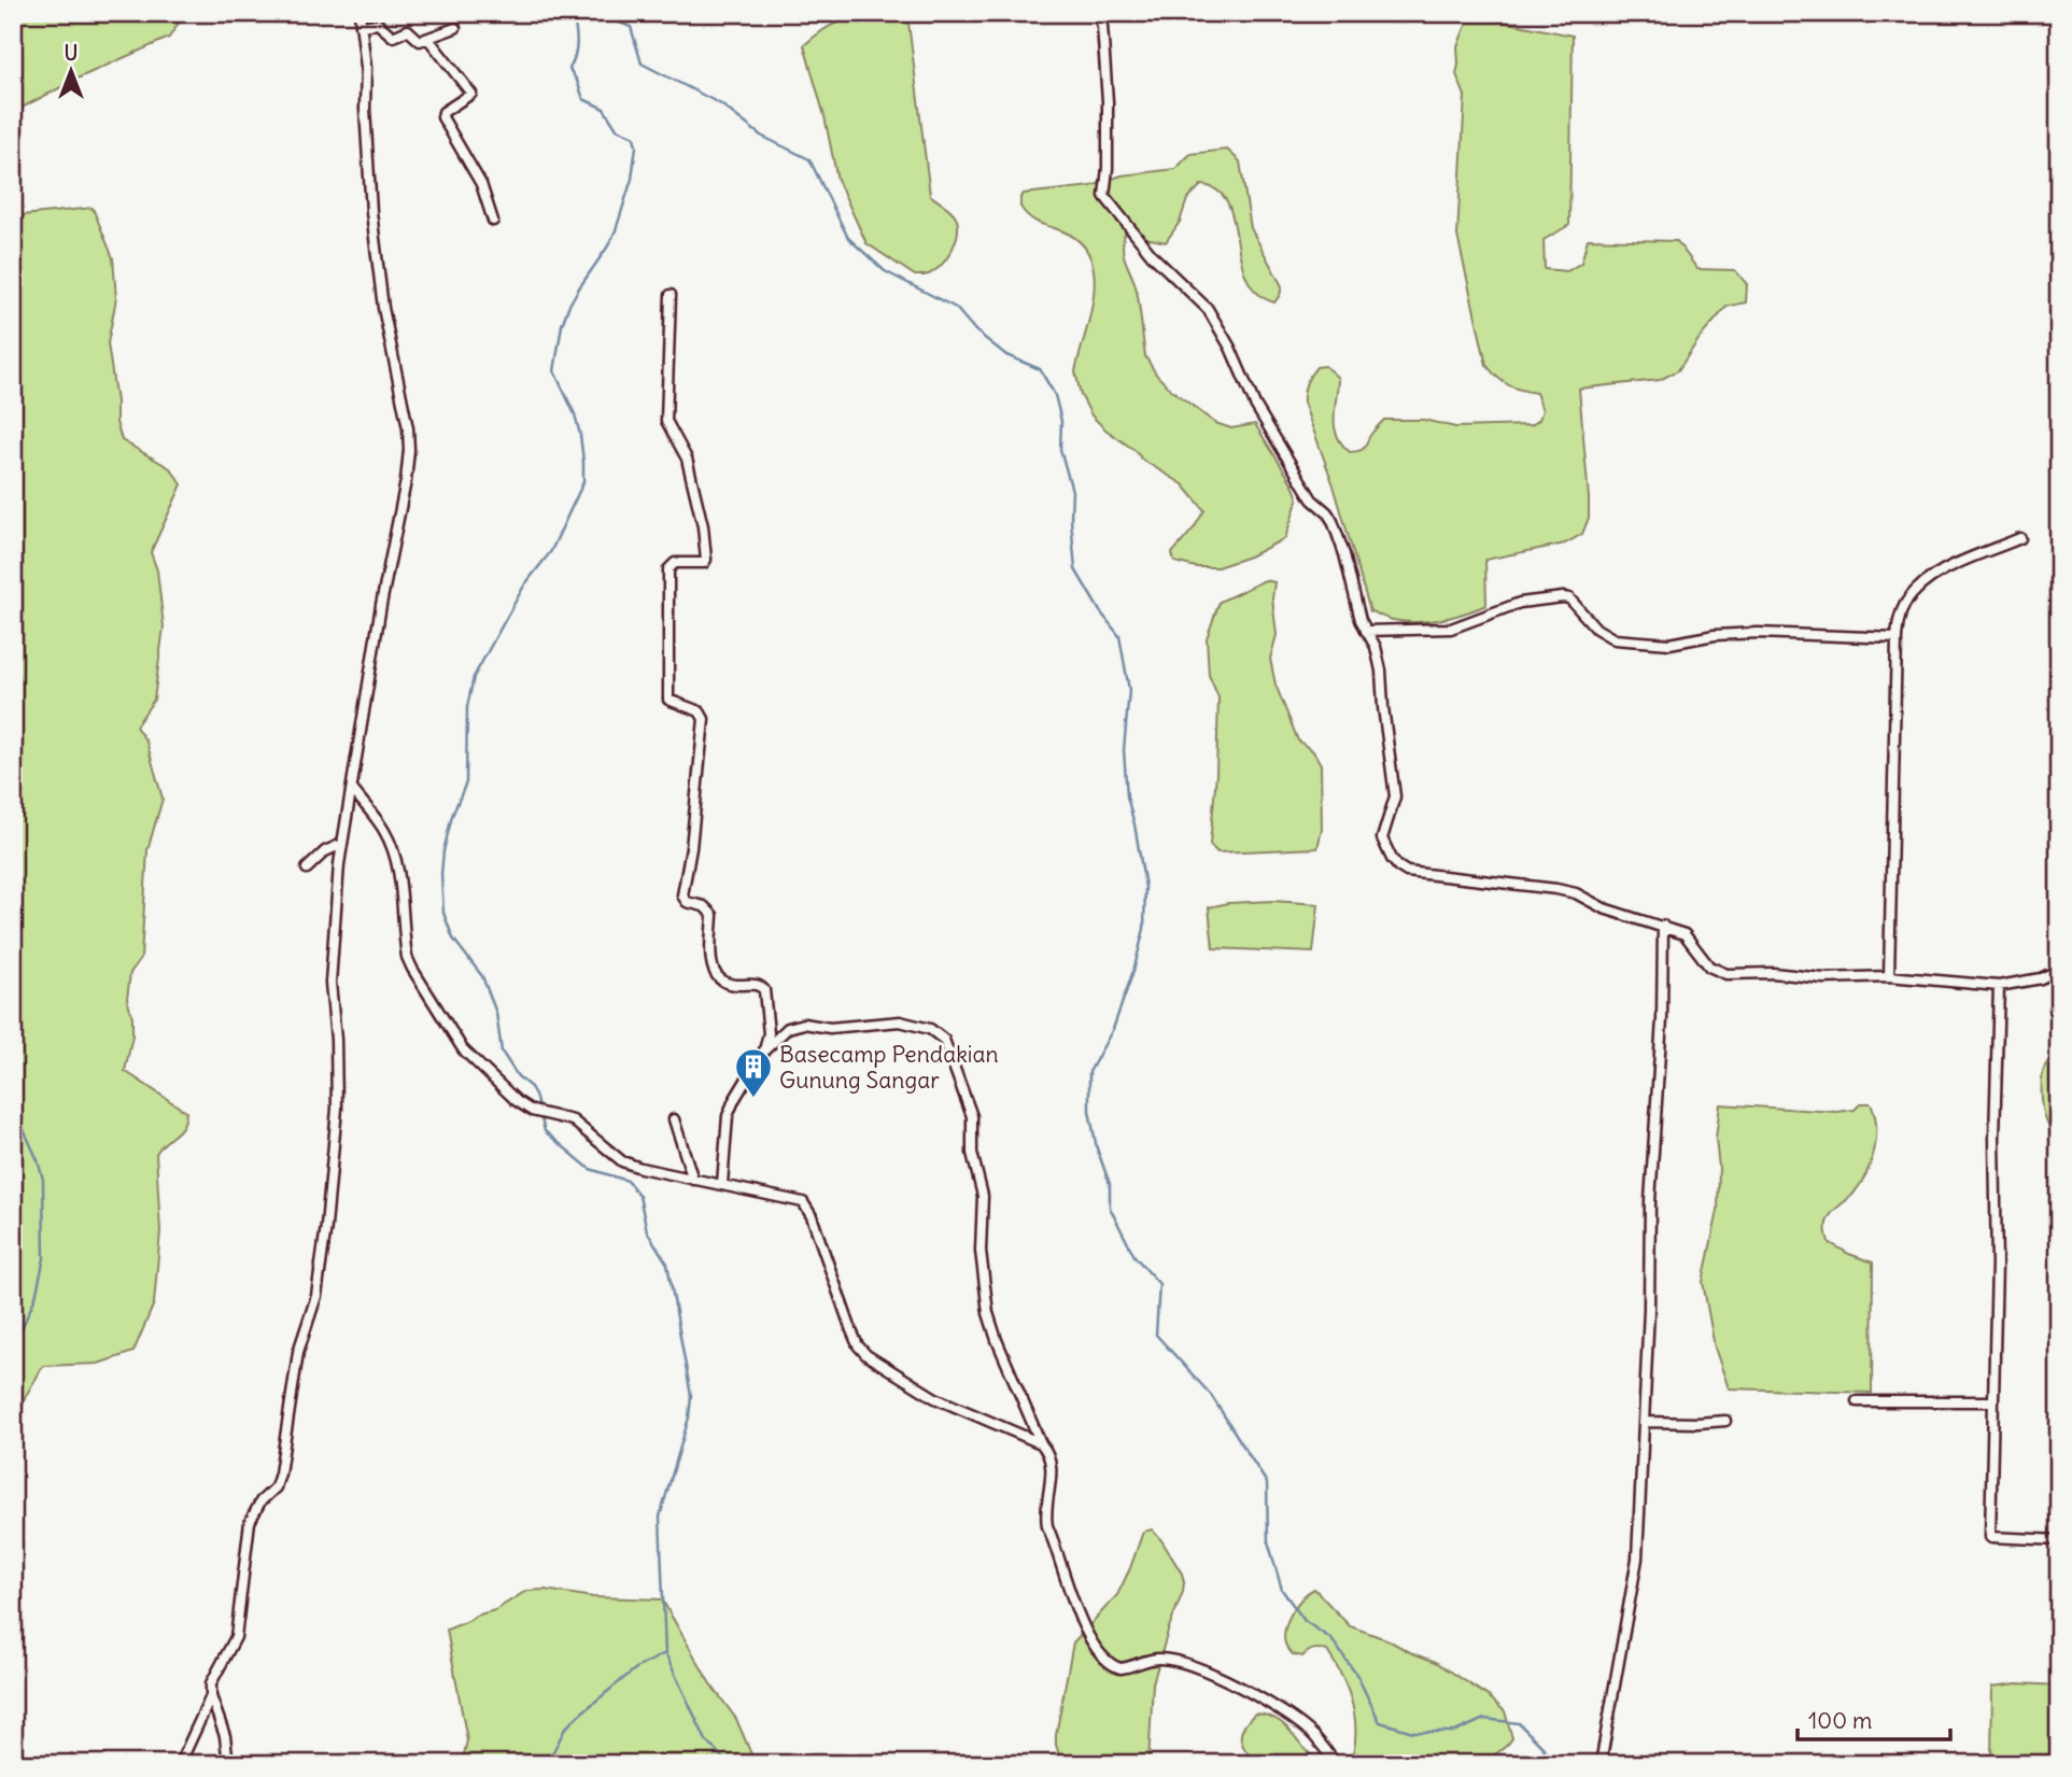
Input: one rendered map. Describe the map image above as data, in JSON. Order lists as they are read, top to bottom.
{
  "places": {
    "building": ["Basecamp Pendakian Gunung Sangar"]
  },
  "scale_bar": "100 m",
  "north": "top"
}
